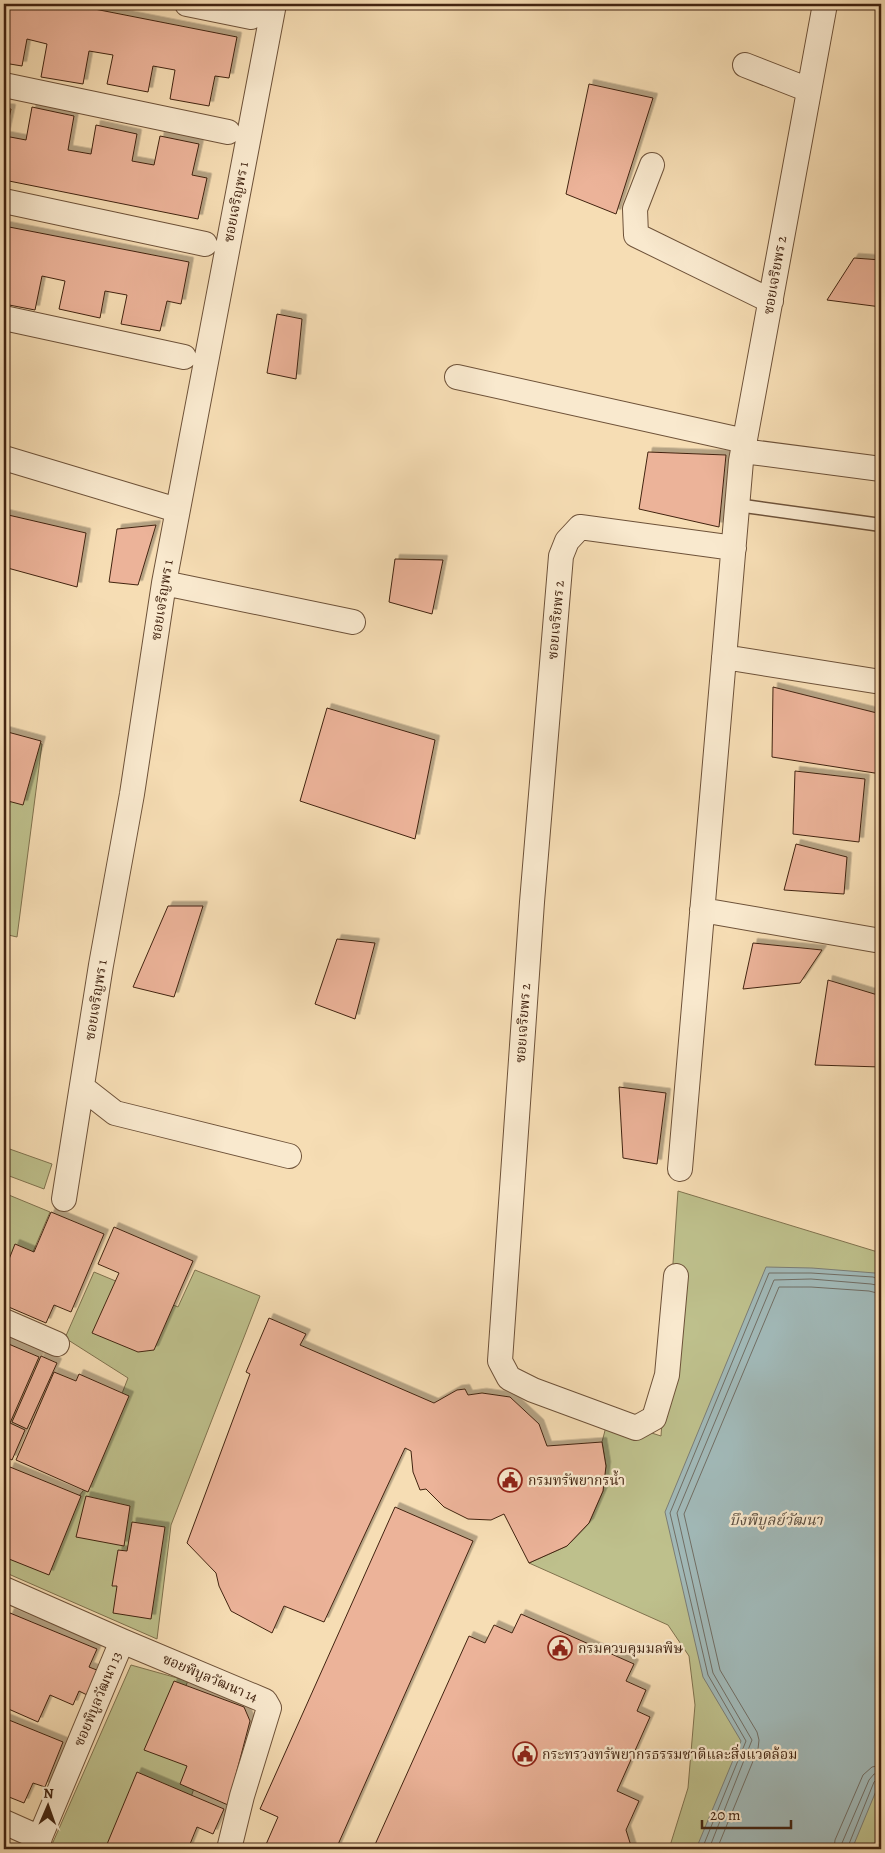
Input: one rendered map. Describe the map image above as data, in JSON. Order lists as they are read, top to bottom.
{
  "streets": {
    "street": [
      "ซอยเจริญพร 1",
      "ซอยเจริยพร 2",
      "ซอยพิบูลวัฒนา 14",
      "ซอยพิบูลวัฒนา 13"
    ]
  },
  "crossings": [
    ["ซอยพิบูลวัฒนา 14", "ซอยพิบูลวัฒนา 13"]
  ],
  "water": ["บึงพิบูลย์วัฒนา"],
  "places": {
    "public building": ["กรมทรัพยากรน้ำ", "กรมควบคุมมลพิษ", "กระทรวงทรัพยากรธรรมชาติและสิ่งแวดล้อม"]
  },
  "scale_bar": "20 m",
  "north": "top"
}
